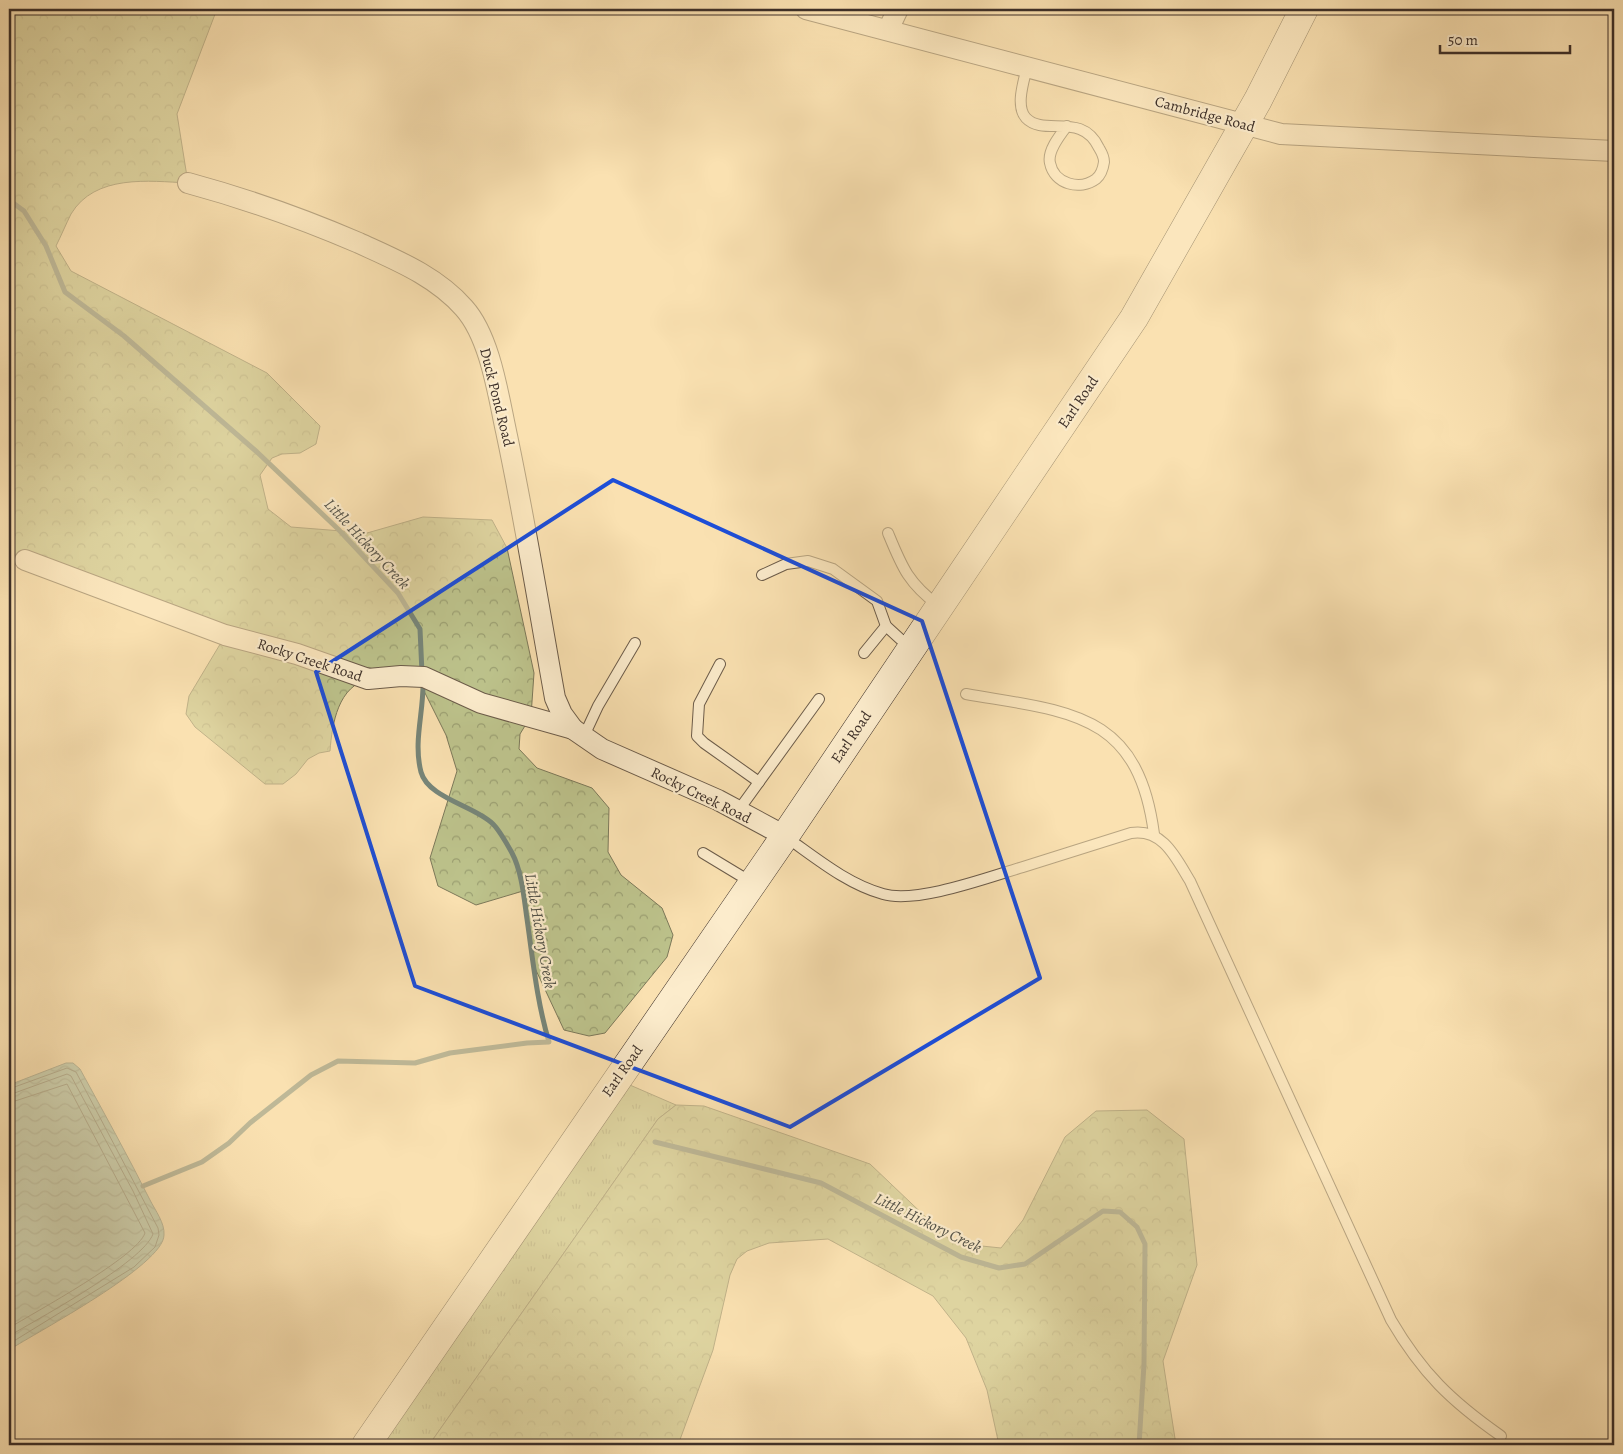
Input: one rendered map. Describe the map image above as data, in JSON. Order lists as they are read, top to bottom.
{
  "streets": {
    "main road": ["Earl Road"],
    "street": ["Cambridge Road", "Duck Pond Road", "Rocky Creek Road"]
  },
  "crossings": [
    ["Cambridge Road", "Earl Road"],
    ["Duck Pond Road", "Rocky Creek Road"],
    ["Earl Road", "Rocky Creek Road"]
  ],
  "water": ["Little Hickory Creek"],
  "scale_bar": "50 m"
}
